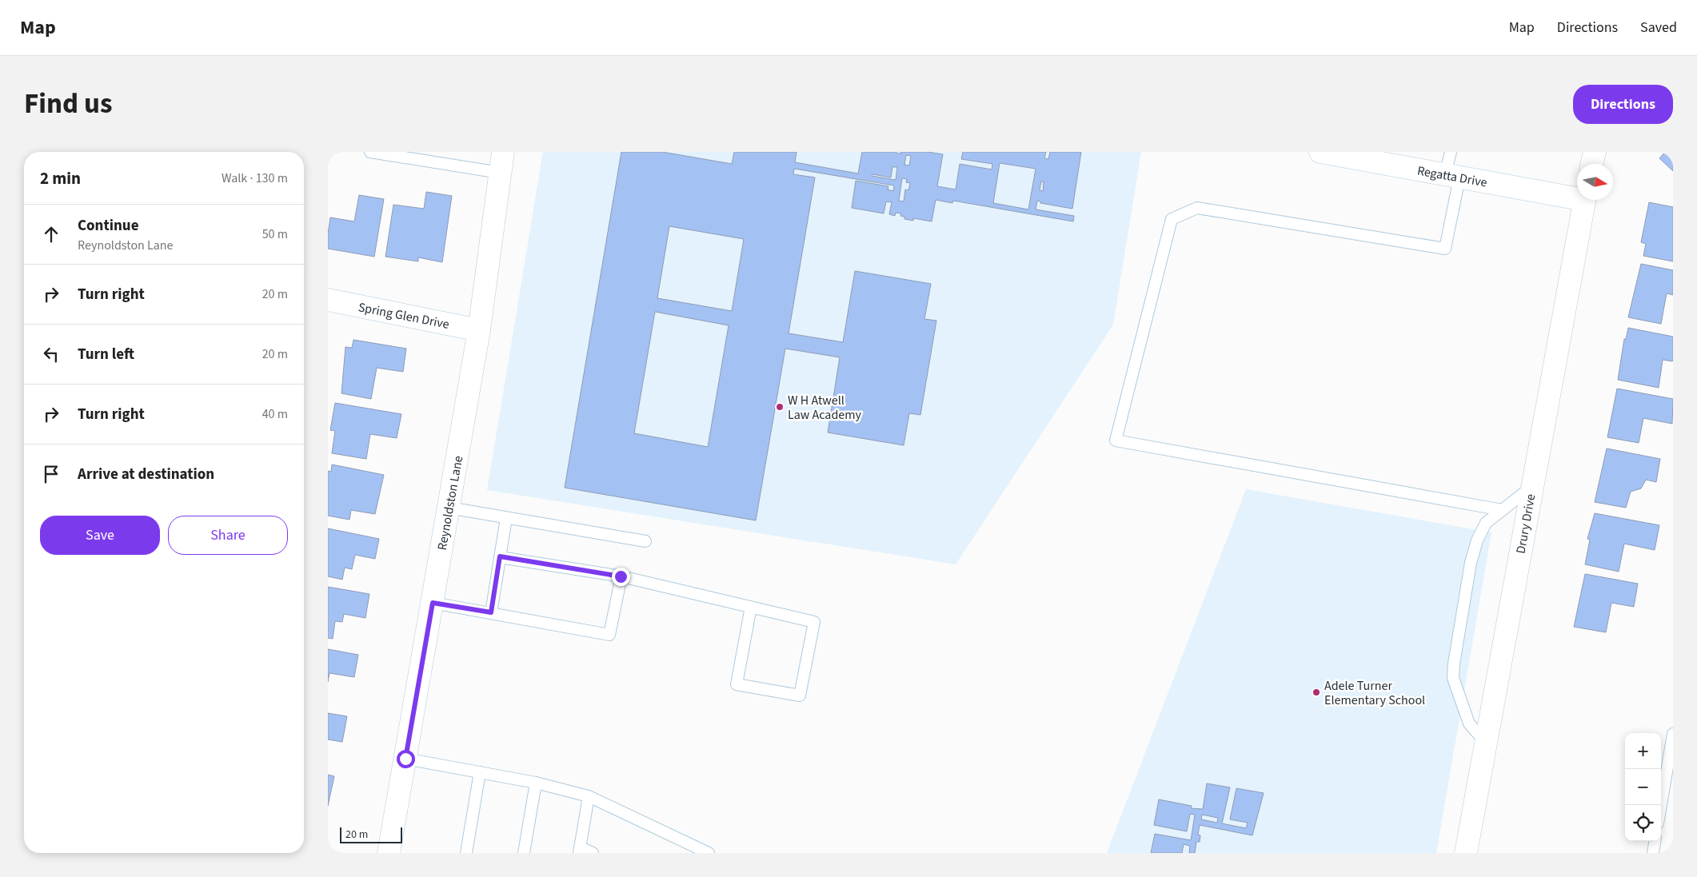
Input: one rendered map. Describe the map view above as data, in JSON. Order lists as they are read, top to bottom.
{
  "streets": {
    "street": [
      "Regatta Drive",
      "Spring Glen Drive",
      "Reynoldston Lane",
      "Drury Drive"
    ]
  },
  "crossings": [
    ["Spring Glen Drive", "Reynoldston Lane"]
  ],
  "places": ["W H Atwell Law Academy", "Adele Turner Elementary School"],
  "scale_bar": "20 m",
  "north": "right",
  "page": {
    "header": "Map",
    "nav": ["Map", "Directions", "Saved"],
    "title": "Find us",
    "buttons": [
      "Directions",
      ["Save", "Share"]
    ],
    "heading": ["2 min", "Walk · 130 m"],
    "list": [
      ["Continue", "Reynoldston Lane", "50 m"],
      ["Turn right", "20 m"],
      ["Turn left", "20 m"],
      ["Turn right", "40 m"],
      "Arrive at destination"
    ],
    "map_buttons": ["+", "−"],
    "scale": "20 m"
  }
}
